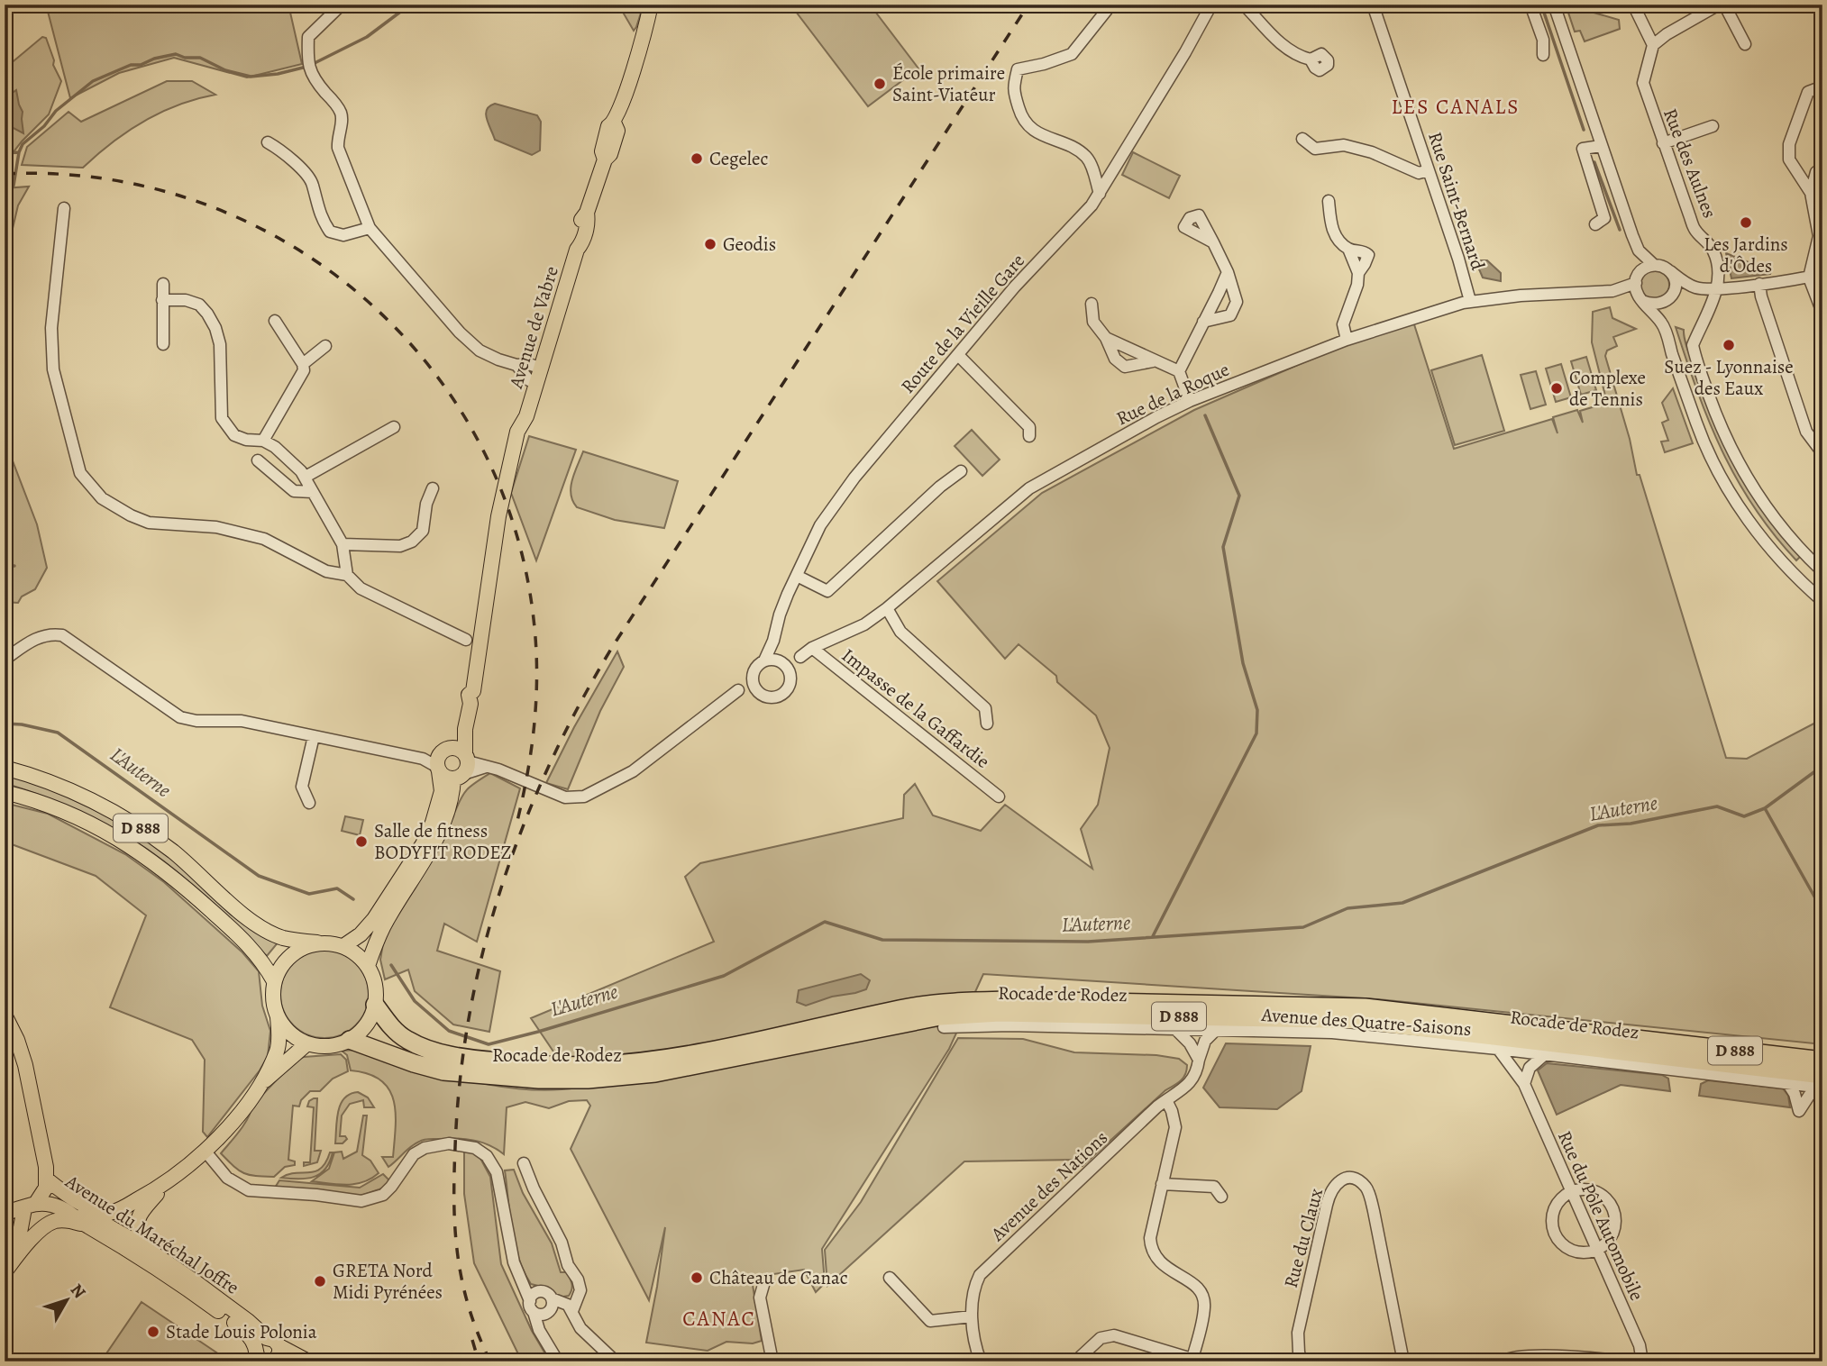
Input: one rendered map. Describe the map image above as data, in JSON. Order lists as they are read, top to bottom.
{
  "streets": {
    "highway": ["D 888", "Rocade de Rodez"],
    "main road": ["Avenue de Vabre", "Avenue du Maréchal Joffre"],
    "street": [
      "Rue des Aulnes",
      "Rue Saint-Bernard",
      "Route de la Vieille Gare",
      "Rue de la Roque",
      "Impasse de la Gaffardie",
      "Avenue des Quatre-Saisons",
      "Avenue des Nations",
      "Rue du Pôle Automobile",
      "Rue du Claux"
    ]
  },
  "crossings": [
    ["Rue Saint-Bernard", "Rue de la Roque"],
    ["Route de la Vieille Gare", "Rue de la Roque"],
    ["Avenue de Vabre", "D 888"],
    ["Avenue de Vabre", "Rocade de Rodez"],
    ["Rue de la Roque", "Impasse de la Gaffardie"],
    ["D 888", "Rocade de Rodez"],
    ["Rocade de Rodez", "Avenue des Quatre-Saisons"],
    ["Avenue des Quatre-Saisons", "Avenue des Nations"],
    ["Avenue des Quatre-Saisons", "Rue du Pôle Automobile"]
  ],
  "districts": ["LES CANALS", "CANAC"],
  "water": ["L'Auterne"],
  "places": [
    "École primaire Saint-Viateur",
    "Cegelec",
    "Les Jardins d'Ôdes",
    "Geodis",
    "Suez - Lyonnaise des Eaux",
    "Complexe de Tennis",
    "Salle de fitness BODYFIT RODEZ",
    "Château de Canac",
    "GRETA Nord Midi Pyrénées",
    "Stade Louis Polonia"
  ],
  "north": "top right"
}
